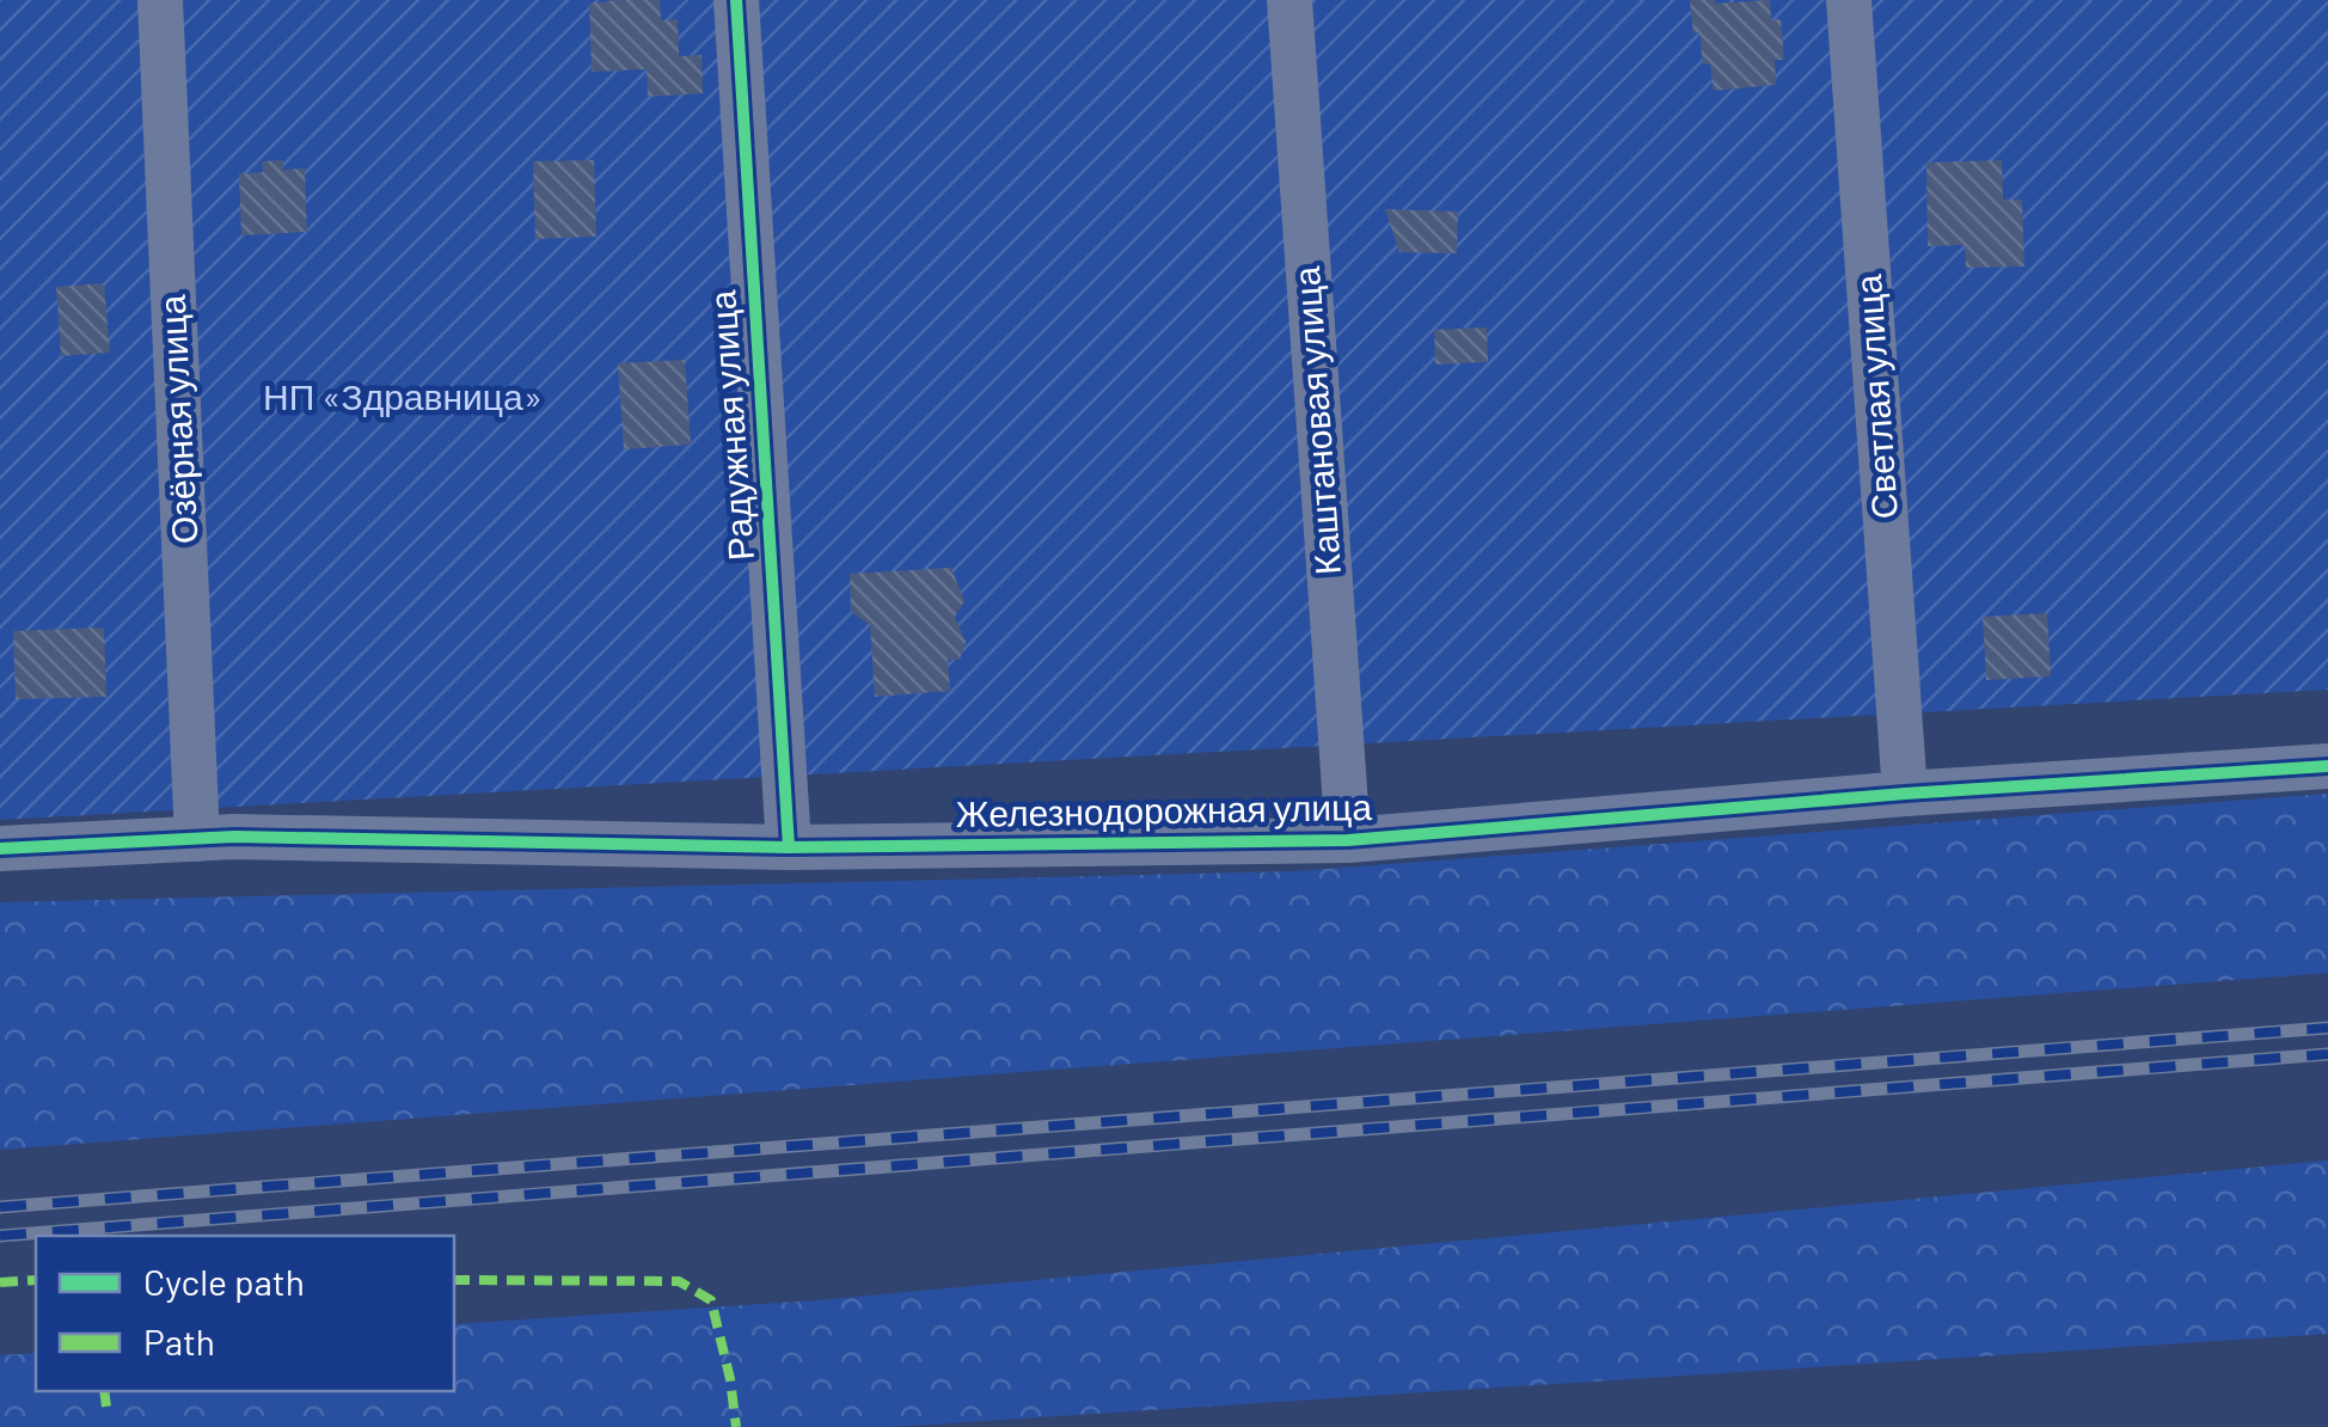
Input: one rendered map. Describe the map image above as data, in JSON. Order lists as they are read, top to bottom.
{
  "streets": {
    "street": [
      "Светлая улица",
      "Озёрная улица",
      "Каштановая улица",
      "Радужная улица",
      "Железнодорожная улица"
    ]
  },
  "crossings": [
    ["Светлая улица", "Железнодорожная улица"],
    ["Озёрная улица", "Железнодорожная улица"],
    ["Каштановая улица", "Железнодорожная улица"],
    ["Радужная улица", "Железнодорожная улица"]
  ],
  "parks": ["НП «Здравница»"],
  "legend": ["Cycle path", "Path"]
}
